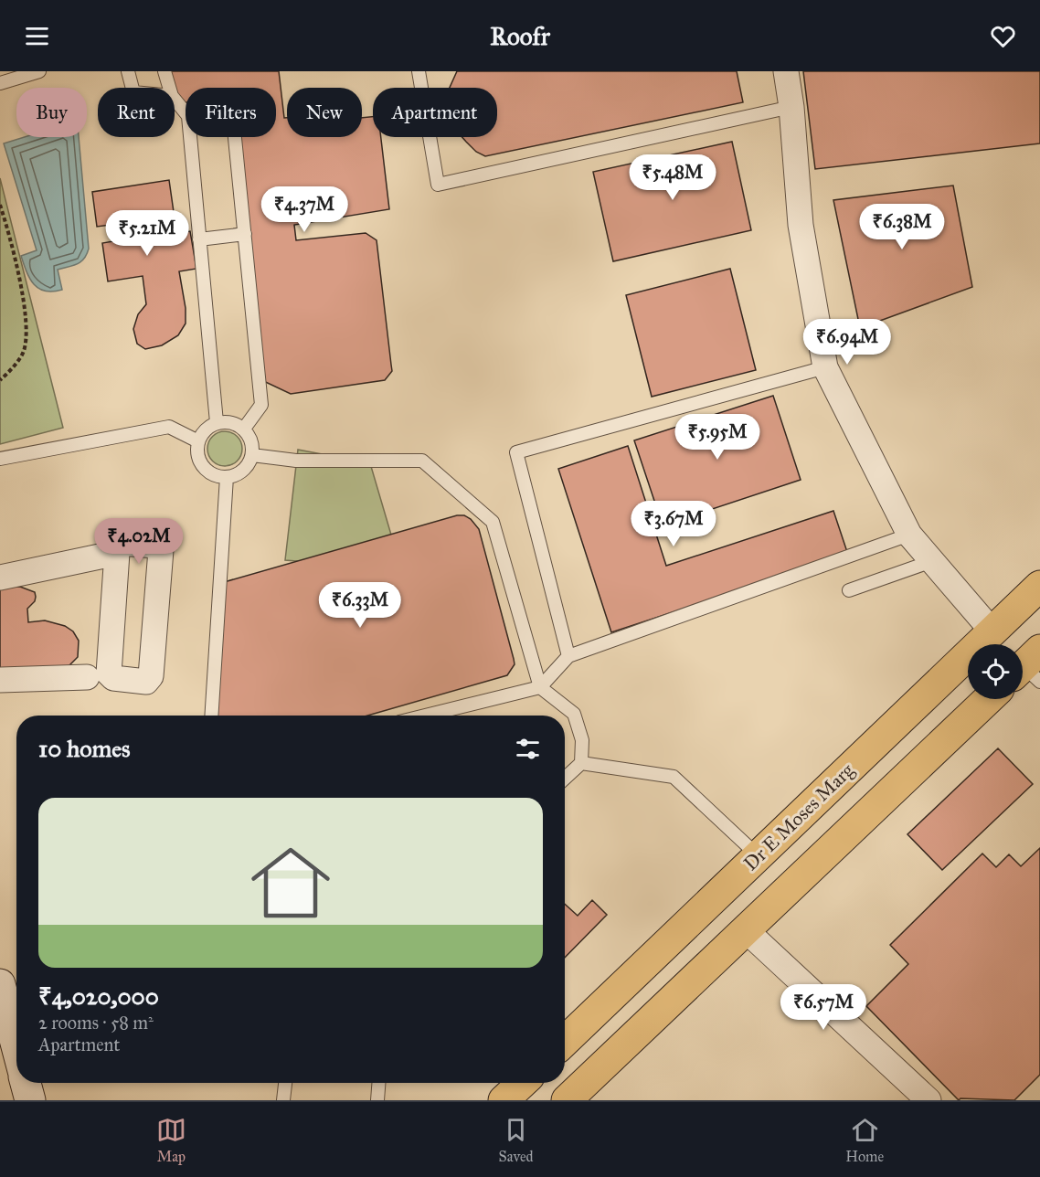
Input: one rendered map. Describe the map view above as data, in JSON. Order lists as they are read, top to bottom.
{
  "streets": {
    "main road": ["Dr E Moses Marg"]
  },
  "page": {
    "header": "Roofr",
    "chip": [
      "Buy",
      "Rent",
      "Filters",
      "New",
      "Apartment"
    ],
    "price": [
      "₹5.48M",
      "₹4.37M",
      "₹6.38M",
      "₹5.21M",
      "₹6.94M",
      "₹5.95M",
      "₹3.67M",
      "₹4.02M",
      "₹6.33M",
      "₹6.57M"
    ],
    "heading": "10 homes",
    "list": [
      {
        "name": "₹4,020,000",
        "note": "2 rooms · 58 m² · Apartment"
      }
    ],
    "tabs": ["Map", "Saved", "Home"]
  }
}
